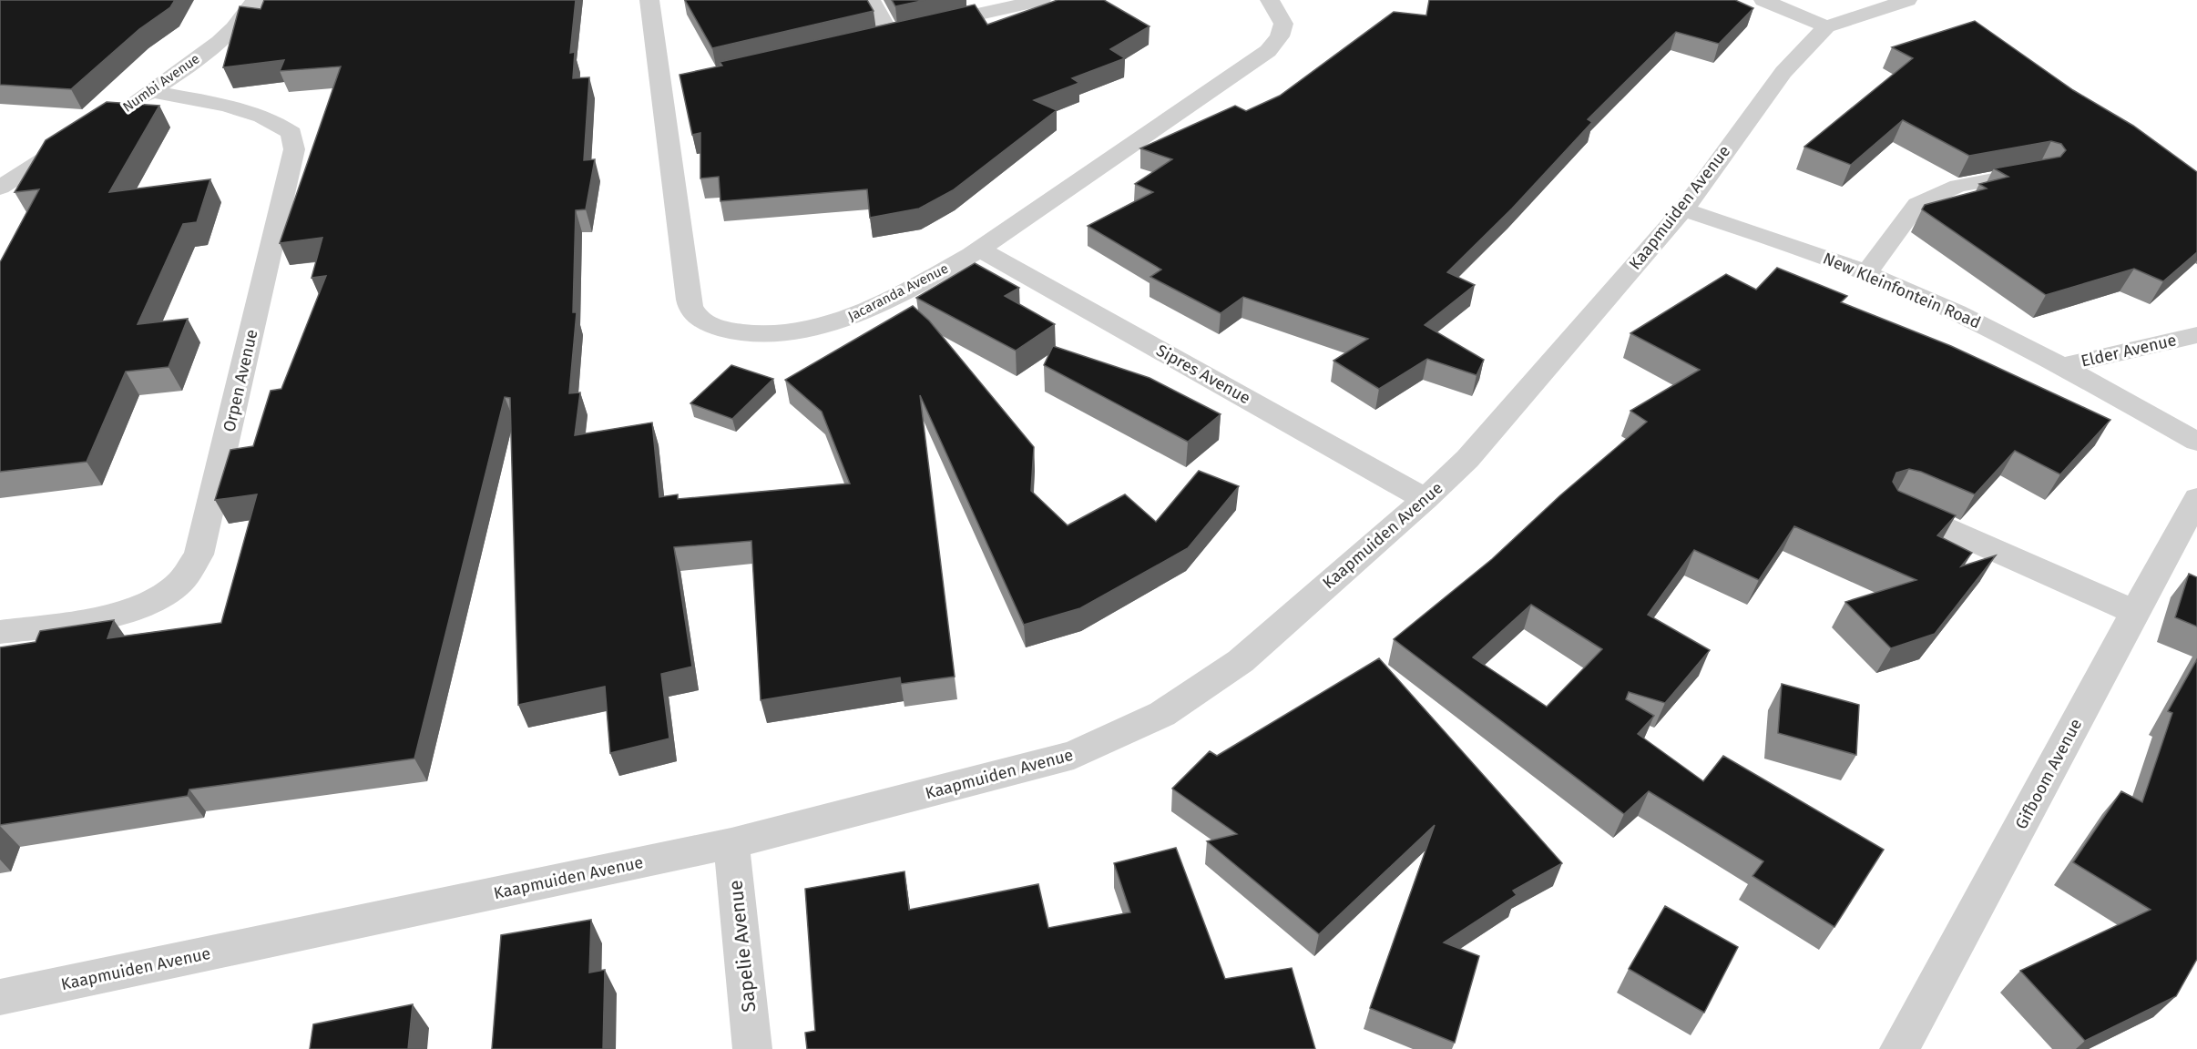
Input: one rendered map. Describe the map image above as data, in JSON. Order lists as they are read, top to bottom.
{
  "streets": {
    "street": [
      "Numbi Avenue",
      "Kaapmuiden Avenue",
      "New Kleinfontein Road",
      "Jacaranda Avenue",
      "Elder Avenue",
      "Sipres Avenue",
      "Orpen Avenue",
      "Gifboom Avenue",
      "Sapelie Avenue"
    ]
  },
  "crossings": [
    ["Numbi Avenue", "Orpen Avenue"],
    ["Kaapmuiden Avenue", "New Kleinfontein Road"],
    ["Kaapmuiden Avenue", "Sipres Avenue"],
    ["Kaapmuiden Avenue", "Sapelie Avenue"],
    ["New Kleinfontein Road", "Elder Avenue"],
    ["Jacaranda Avenue", "Sipres Avenue"]
  ]
}
